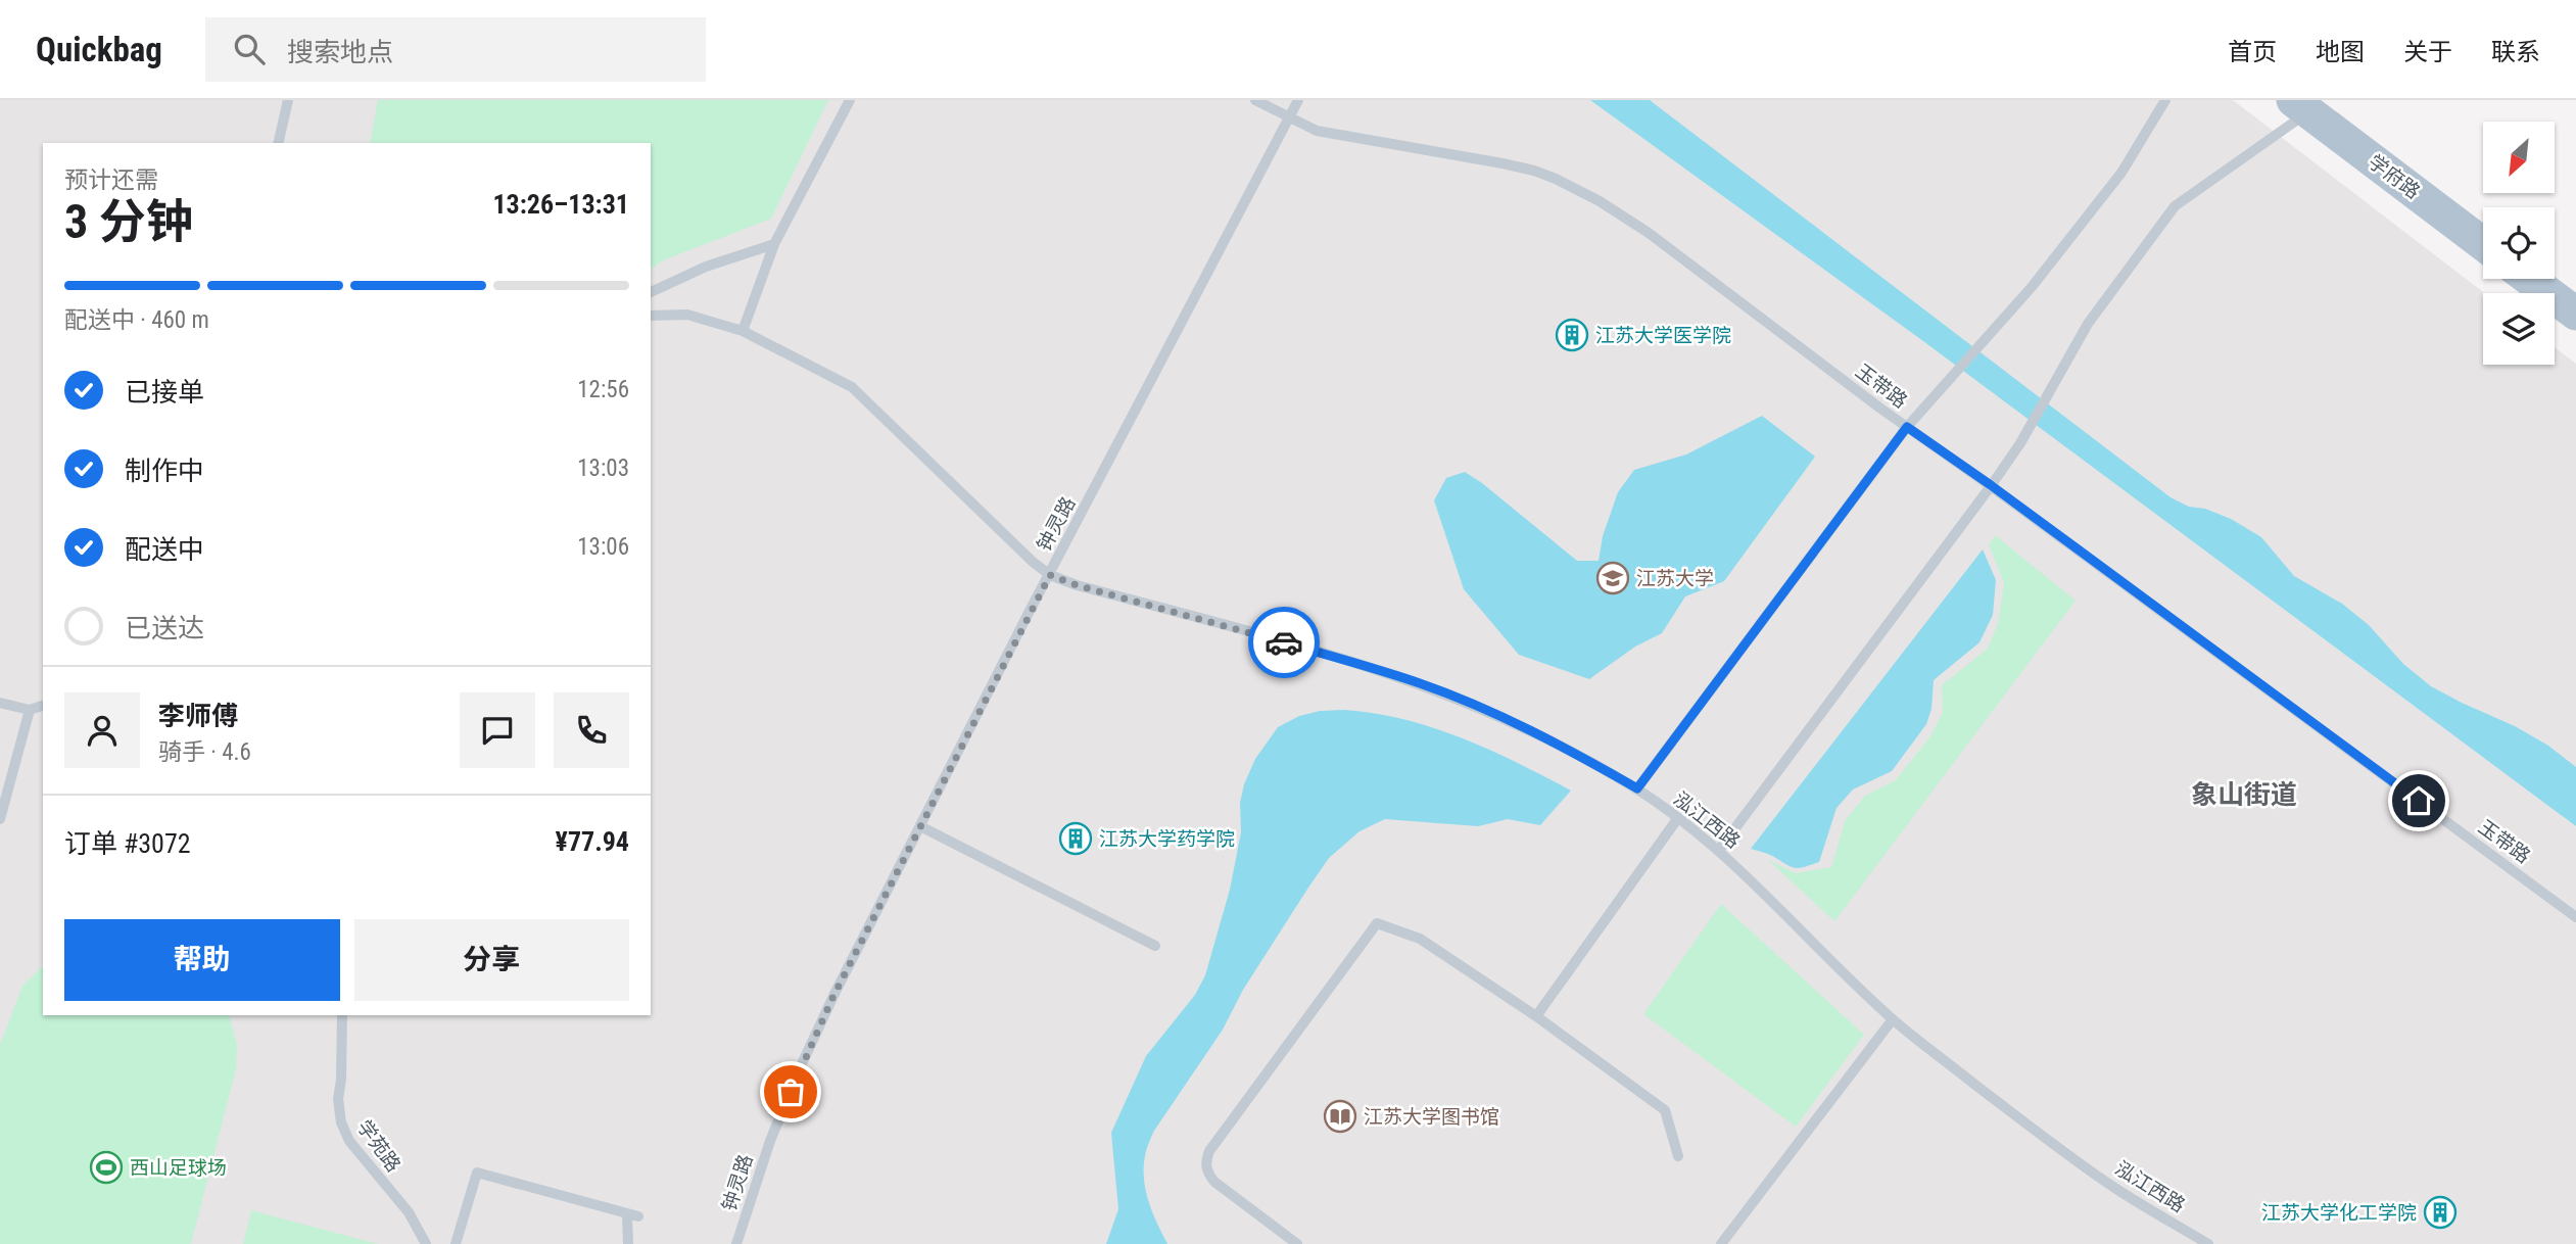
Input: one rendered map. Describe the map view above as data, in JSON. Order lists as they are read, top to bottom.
{
  "streets": {
    "main road": ["学府路"],
    "lane": [
      "玉带路",
      "钟灵路",
      "泓江西路",
      "学苑路"
    ]
  },
  "crossings": [
    ["玉带路", "钟灵路"],
    ["钟灵路", "泓江西路"]
  ],
  "districts": ["象山街道"],
  "places": {
    "building": ["江苏大学医学院", "江苏大学药学院", "江苏大学化工学院"],
    "school or university": ["江苏大学"],
    "library": ["江苏大学图书馆"],
    "sports": ["西山足球场"]
  },
  "north": "bottom left",
  "page": {
    "header": "Quickbag",
    "search": "搜索地点",
    "nav": [
      "首页",
      "地图",
      "关于",
      "联系"
    ],
    "heading": ["3 分钟", "预计还需", "13:26–13:31"],
    "panel": [
      "李师傅",
      "骑手 · 4.6",
      "订单 #3072",
      "¥77.94"
    ],
    "bar": "配送中 · 460 m",
    "list": [
      ["已接单", "12:56"],
      ["制作中", "13:03"],
      ["配送中", "13:06"],
      "已送达"
    ],
    "buttons": ["帮助", "分享"]
  }
}
